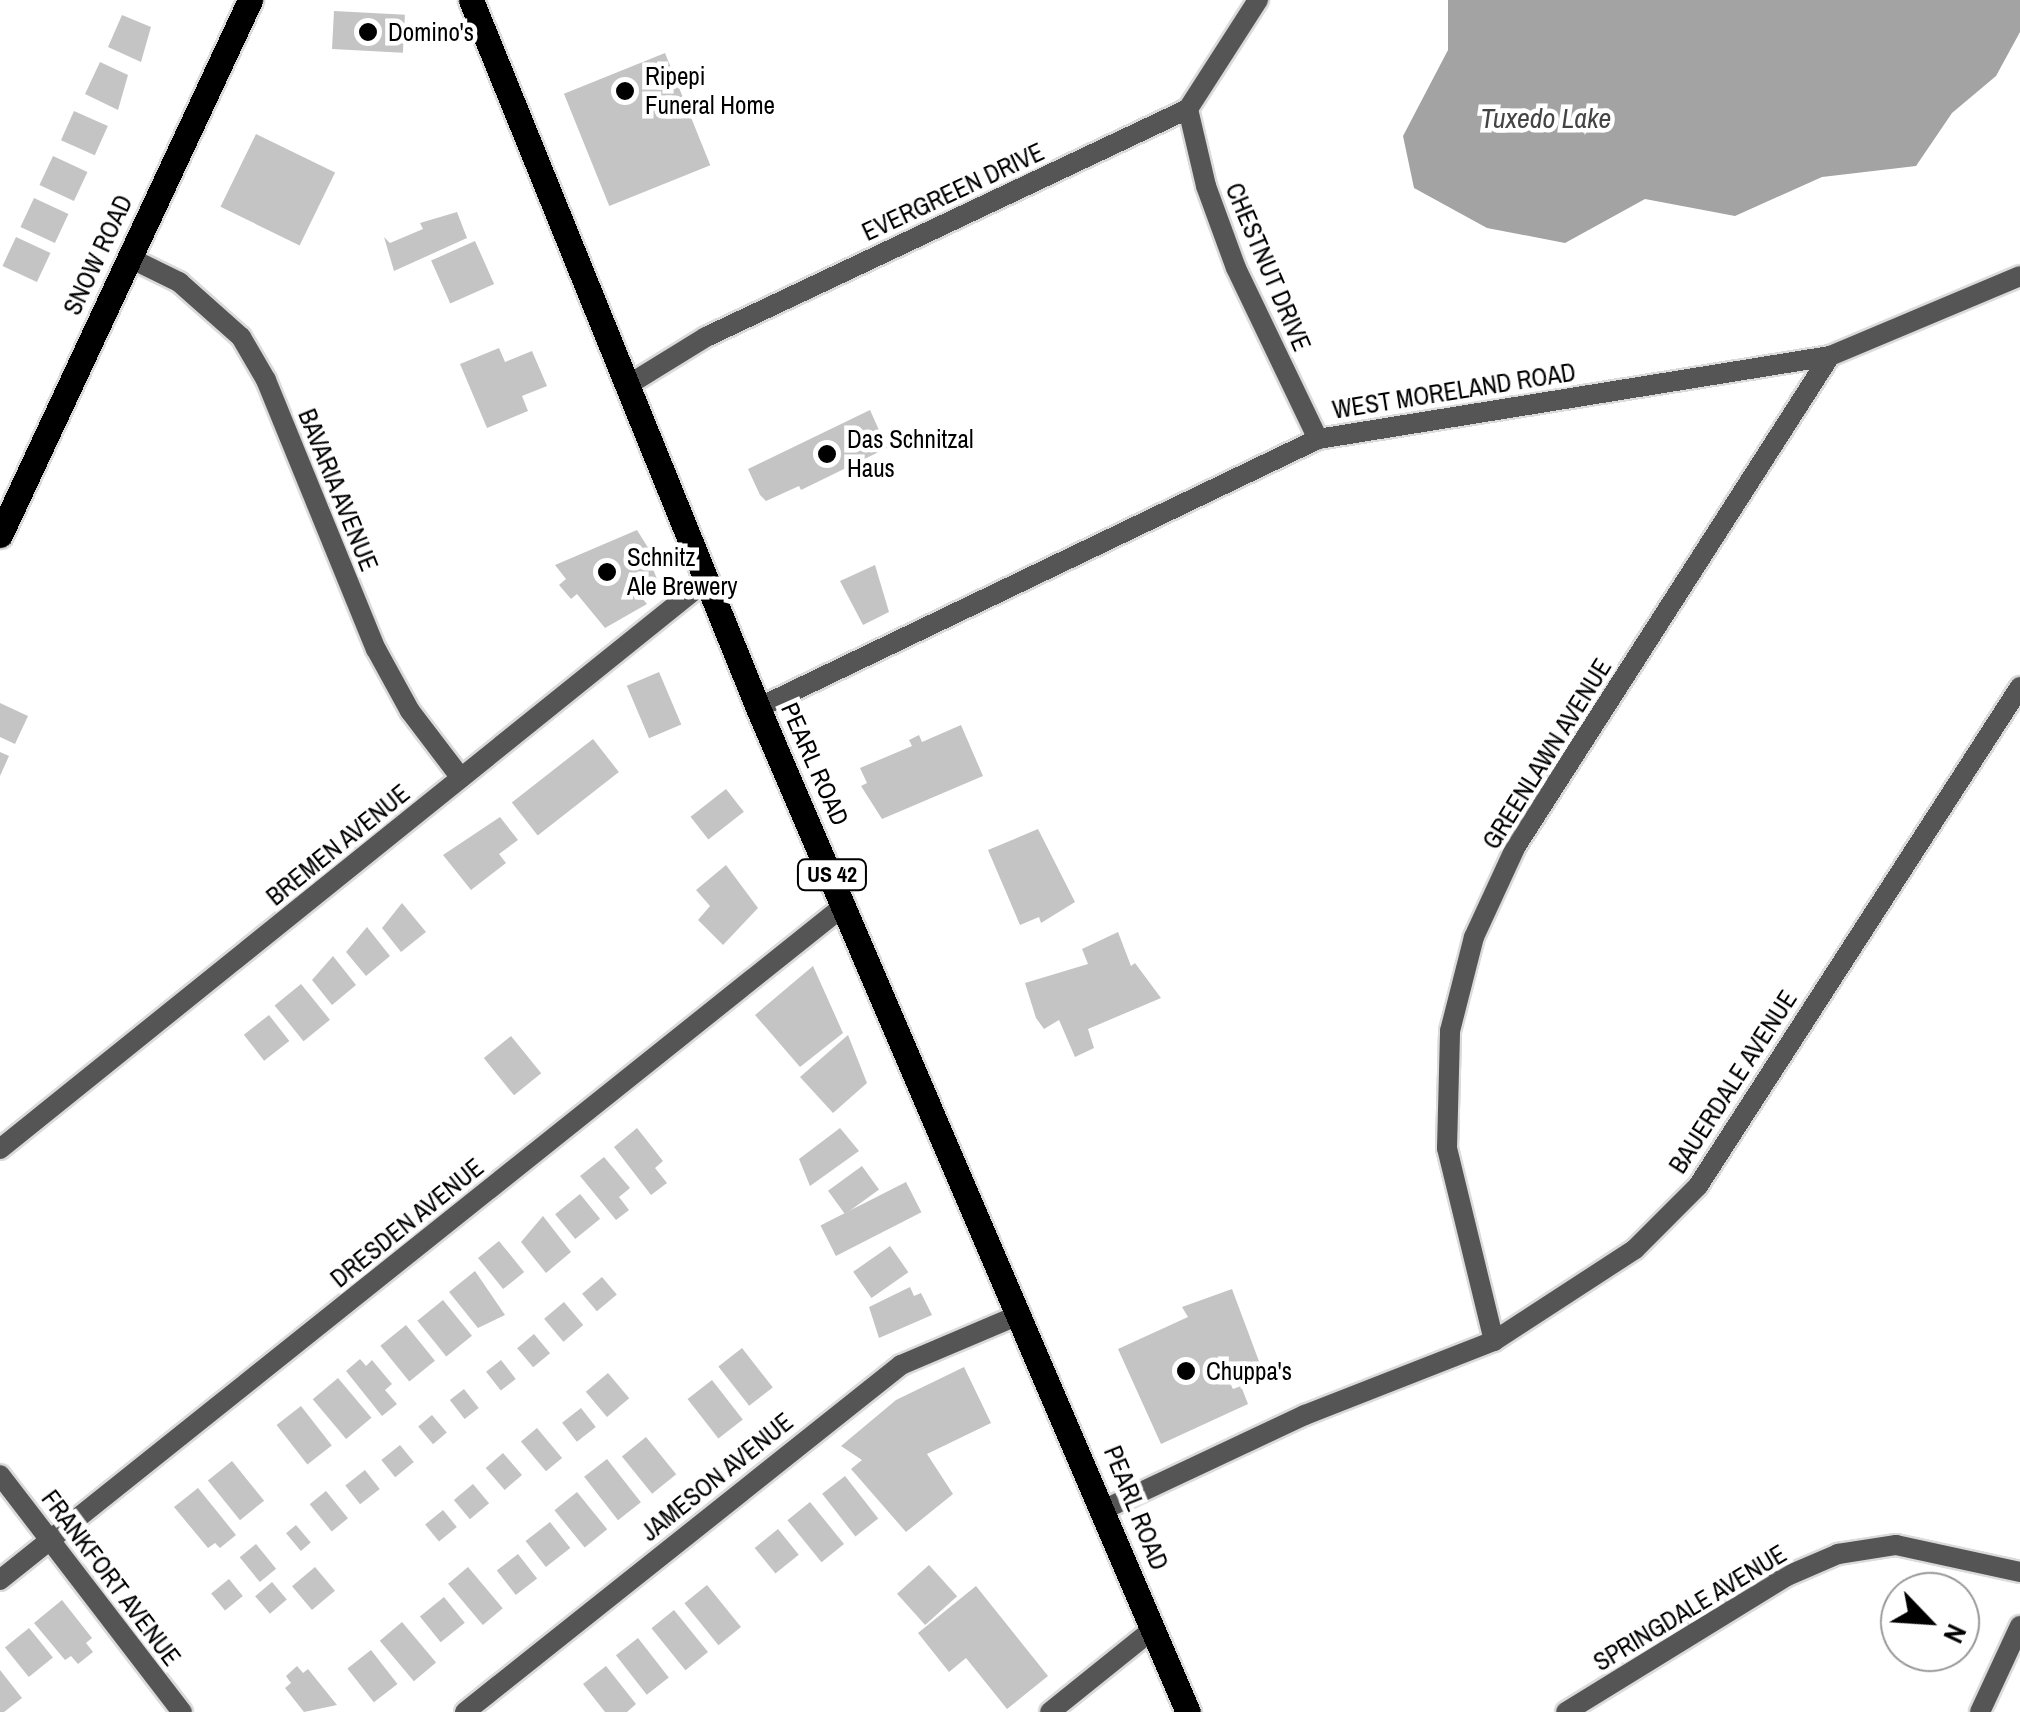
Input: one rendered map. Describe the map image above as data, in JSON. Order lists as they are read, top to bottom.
{
  "streets": {
    "main road": ["SNOW ROAD", "PEARL ROAD", "US 42"],
    "street": [
      "EVERGREEN DRIVE",
      "CHESTNUT DRIVE",
      "WEST MORELAND ROAD",
      "BAVARIA AVENUE",
      "GREENLAWN AVENUE",
      "BREMEN AVENUE",
      "BAUERDALE AVENUE",
      "DRESDEN AVENUE",
      "JAMESON AVENUE",
      "FRANKFORT AVENUE",
      "SPRINGDALE AVENUE"
    ]
  },
  "crossings": [
    ["EVERGREEN DRIVE", "CHESTNUT DRIVE"],
    ["EVERGREEN DRIVE", "PEARL ROAD"],
    ["SNOW ROAD", "BAVARIA AVENUE"],
    ["CHESTNUT DRIVE", "WEST MORELAND ROAD"],
    ["WEST MORELAND ROAD", "GREENLAWN AVENUE"],
    ["WEST MORELAND ROAD", "PEARL ROAD"],
    ["BAVARIA AVENUE", "BREMEN AVENUE"],
    ["GREENLAWN AVENUE", "BAUERDALE AVENUE"],
    ["PEARL ROAD", "BREMEN AVENUE"],
    ["PEARL ROAD", "BAUERDALE AVENUE"],
    ["PEARL ROAD", "DRESDEN AVENUE"],
    ["PEARL ROAD", "JAMESON AVENUE"],
    ["DRESDEN AVENUE", "FRANKFORT AVENUE"]
  ],
  "water": ["Tuxedo Lake"],
  "places": [
    "Domino's",
    "Ripepi Funeral Home",
    "Das Schnitzal Haus",
    "Schnitz Ale Brewery",
    "Chuppa's"
  ],
  "north": "bottom right"
}
